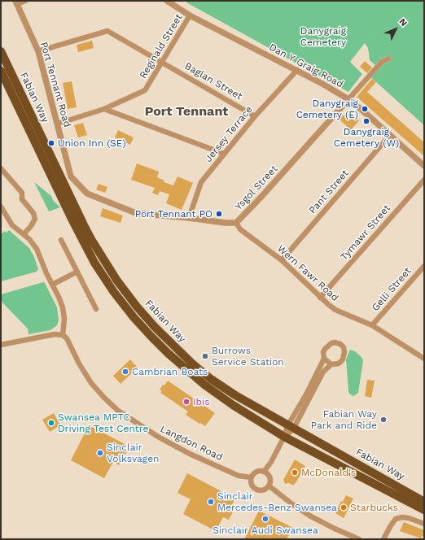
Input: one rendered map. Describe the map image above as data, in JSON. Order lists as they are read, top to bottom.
{
  "streets": {
    "highway": ["Fabian Way"],
    "street": [
      "Reginald Street",
      "Dan Y Graig Road",
      "Baglan Street",
      "Port Tennant Road",
      "Jersey Terrace",
      "Ysgol Street",
      "Pant Street",
      "Tymawr Street",
      "Wern Fawr Road",
      "Gelli Street",
      "Langdon Road"
    ]
  },
  "crossings": [
    ["Reginald Street", "Dan Y Graig Road"],
    ["Reginald Street", "Baglan Street"],
    ["Reginald Street", "Port Tennant Road"],
    ["Dan Y Graig Road", "Jersey Terrace"],
    ["Dan Y Graig Road", "Ysgol Street"],
    ["Dan Y Graig Road", "Pant Street"],
    ["Baglan Street", "Port Tennant Road"],
    ["Baglan Street", "Jersey Terrace"],
    ["Port Tennant Road", "Ysgol Street"],
    ["Jersey Terrace", "Ysgol Street"],
    ["Ysgol Street", "Wern Fawr Road"],
    ["Pant Street", "Wern Fawr Road"],
    ["Tymawr Street", "Wern Fawr Road"],
    ["Wern Fawr Road", "Gelli Street"]
  ],
  "districts": ["Port Tennant"],
  "parks": ["Danygraig Cemetery"],
  "places": [
    "Danygraig Cemetery (E)",
    "Danygraig Cemetery (W)",
    "Union Inn (SE)",
    "Port Tennant PO",
    "Burrows Service Station",
    "Cambrian Boats",
    "Ibis",
    "Fabian Way Park and Ride",
    "Swansea MPTC Driving Test Centre",
    "Sinclair Volksvagen",
    "McDonald's",
    "Sinclair Mercedes-Benz Swansea",
    "Starbucks",
    "Sinclair Audi Swansea"
  ],
  "north": "top right"
}
